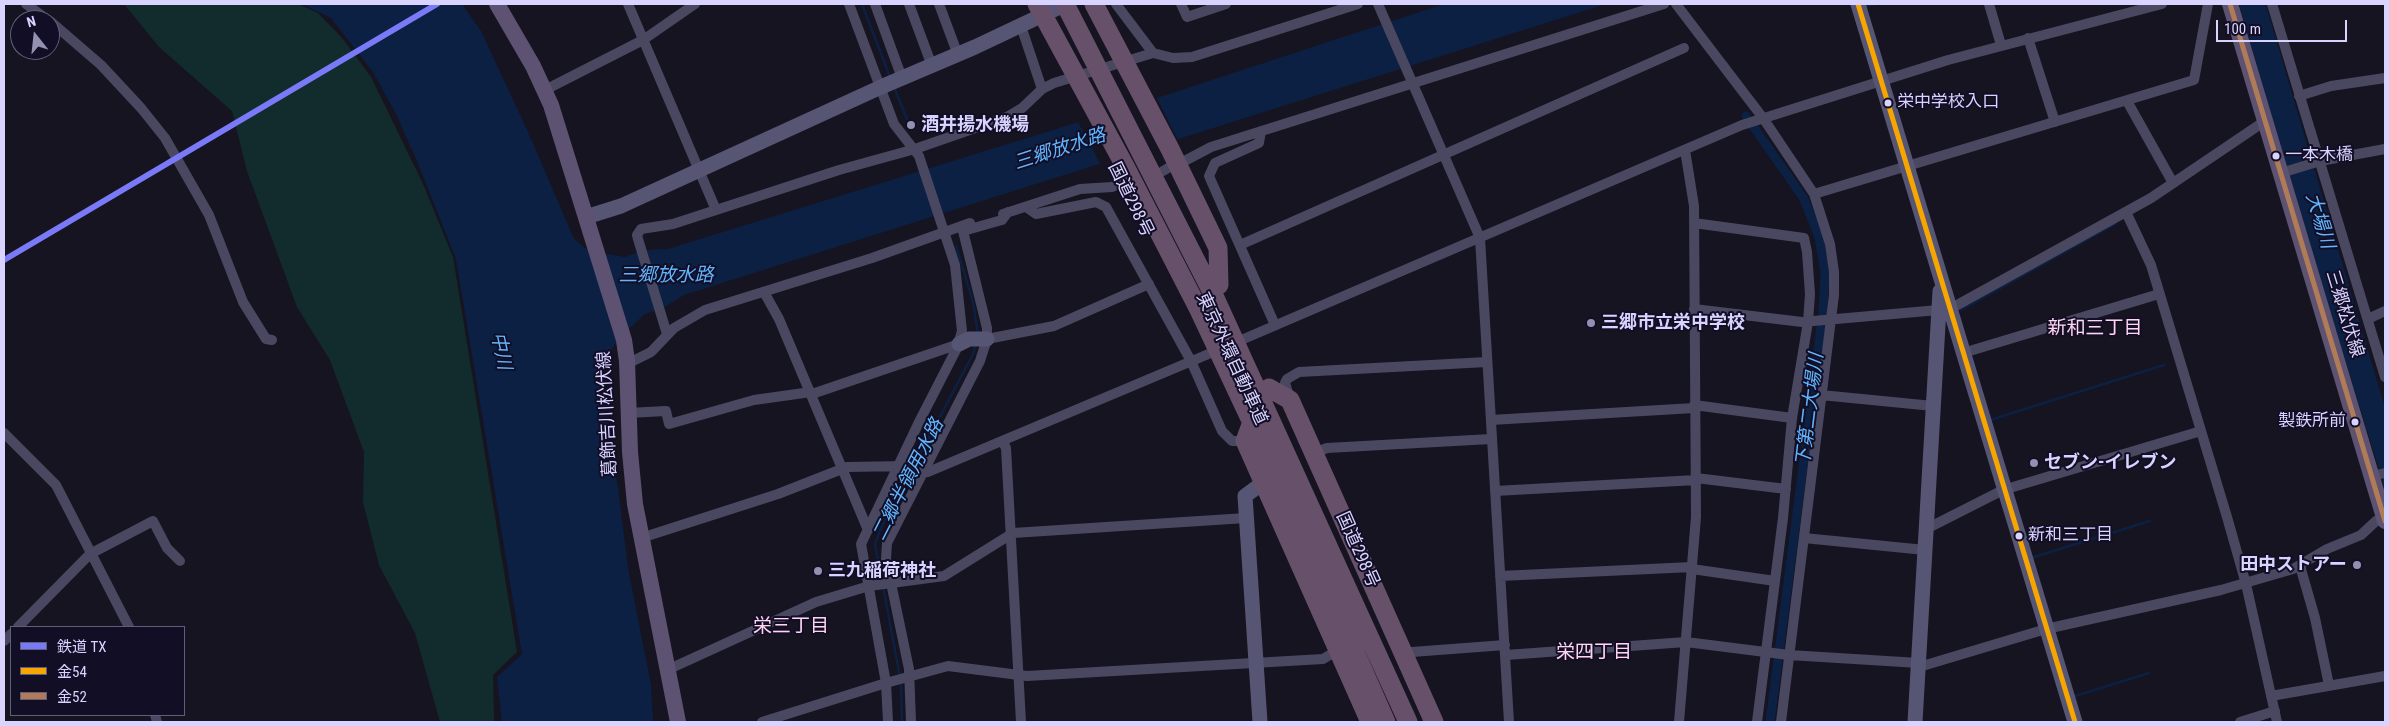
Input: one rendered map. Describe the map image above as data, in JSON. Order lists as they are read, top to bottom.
{
  "streets": {
    "highway": ["国道298号", "東京外環自動車道"],
    "main road": ["三郷松伏線", "葛飾吉川松伏線"]
  },
  "districts": ["新和三丁目", "栄三丁目", "栄四丁目"],
  "water": [
    "三郷放水路",
    "大場川",
    "中川",
    "下第二大場川",
    "二郷半領用水路"
  ],
  "places": [
    "栄中学校入口",
    "酒井揚水機場",
    "一本木橋",
    "三郷市立栄中学校",
    "製鉄所前",
    "セブン-イレブン",
    "新和三丁目",
    "田中ストアー",
    "三九稲荷神社"
  ],
  "lines": ["rail line TX", "transit line 金54", "transit line 金52"],
  "legend": ["鉄道 TX", "金54", "金52"],
  "scale_bar": "100 m",
  "north": "top"
}
